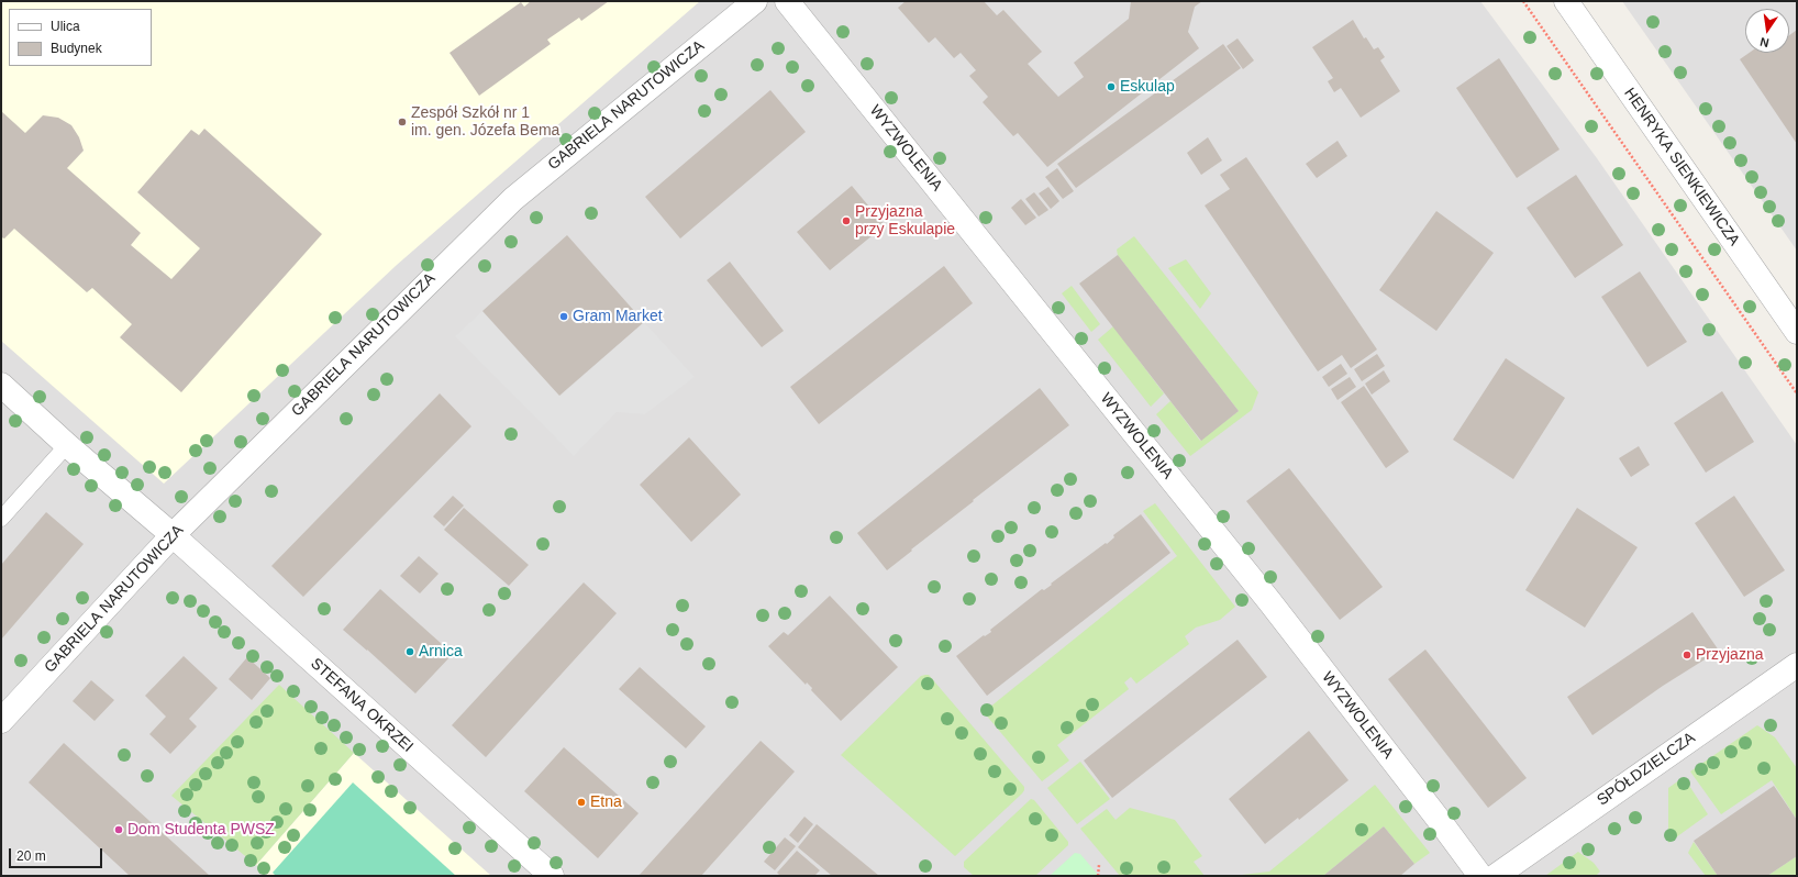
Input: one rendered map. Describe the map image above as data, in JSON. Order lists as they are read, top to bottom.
{
  "streets": {
    "street": [
      "GABRIELA NARUTOWICZA",
      "WYZWOLENIA",
      "HENRYKA SIENKIEWICZA",
      "STEFANA OKRZEI",
      "SPÓŁDZIELCZA"
    ]
  },
  "crossings": [
    ["GABRIELA NARUTOWICZA", "STEFANA OKRZEI"]
  ],
  "places": [
    "Eskulap",
    "Zespół Szkół nr 1 im. gen. Józefa Bema",
    "Przyjazna przy Eskulapie",
    "Gram Market",
    "Arnica",
    "Przyjazna",
    "Etna",
    "Dom Studenta PWSZ"
  ],
  "legend": ["Ulica", "Budynek"],
  "scale_bar": "20 m",
  "north": "bottom"
}
